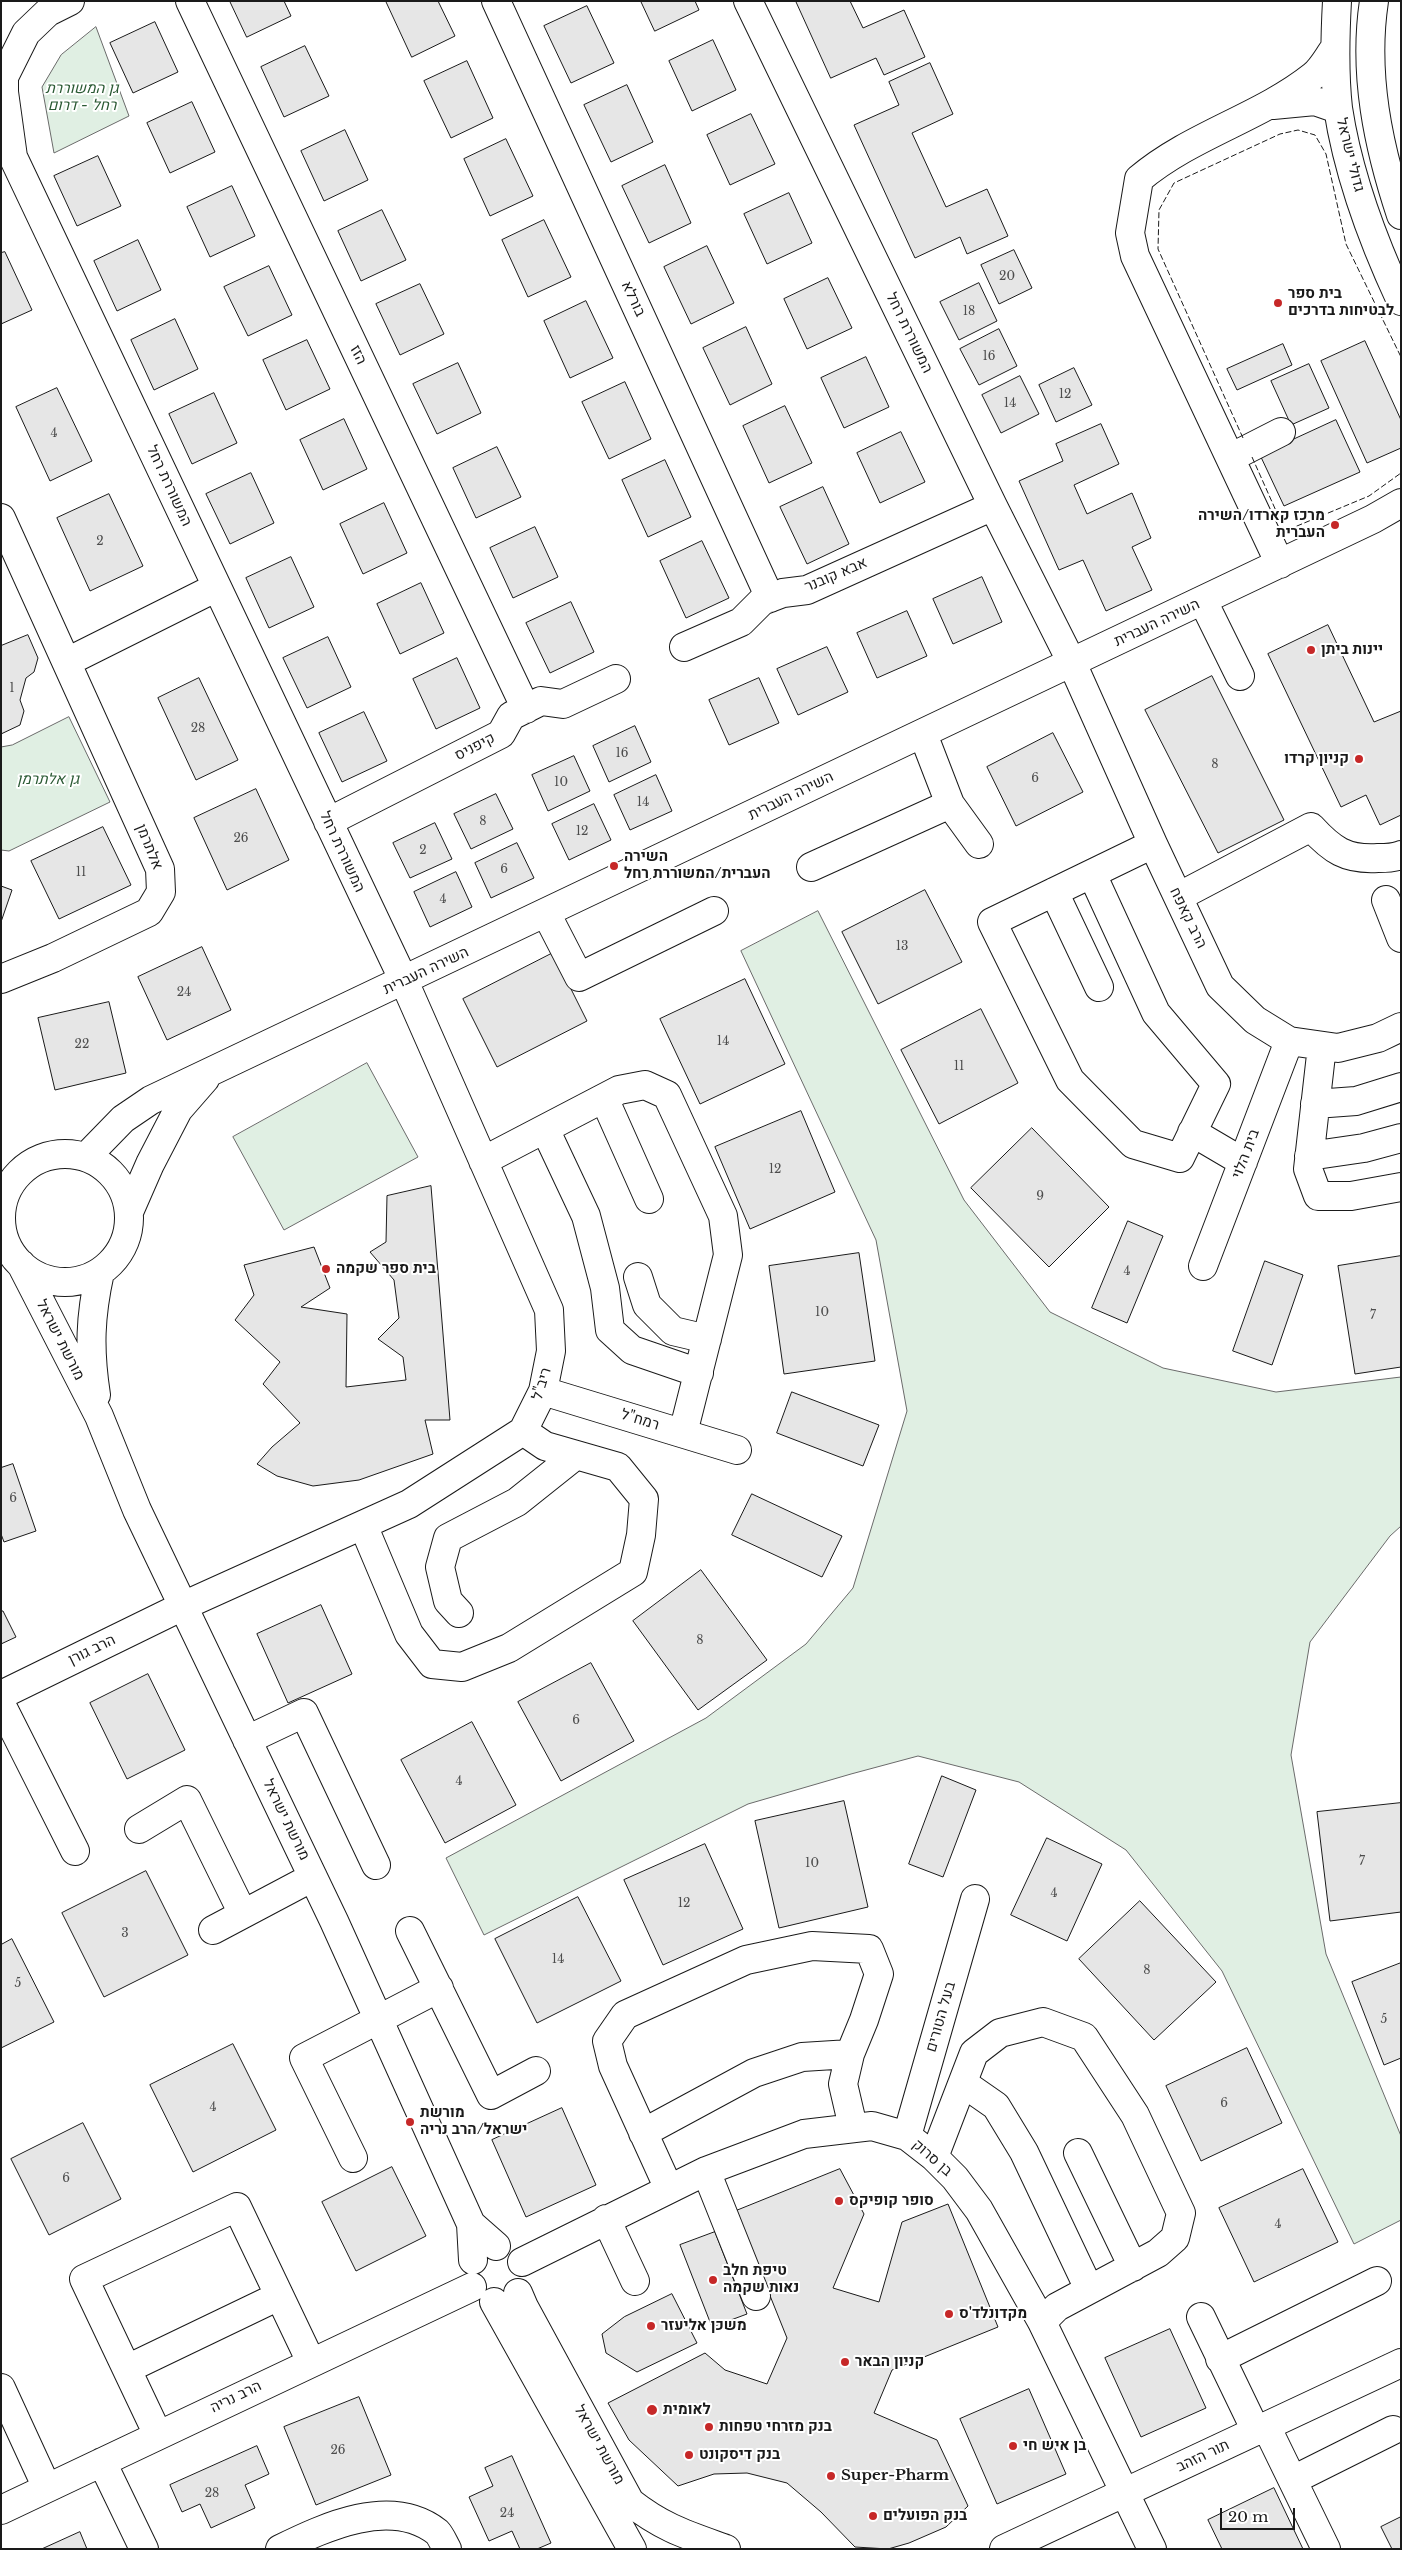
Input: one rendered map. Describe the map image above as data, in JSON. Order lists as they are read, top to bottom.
{
  "streets": {
    "street": [
      "גדולי ישראל",
      "בורלא",
      "המשוררת רחל",
      "הזז",
      "אבא קובנר",
      "השירה העברית",
      "קיפניס",
      "אלתרמן",
      "הרב קאפח",
      "בית הלוי",
      "מורשת ישראל",
      "ריב\"ל",
      "רמח\"ל",
      "הרב גורן",
      "בעל הטורים",
      "בן סרוק",
      "הרב נריה",
      "תור הזהב"
    ]
  },
  "crossings": [
    ["בורלא", "אבא קובנר"],
    ["המשוררת רחל", "אבא קובנר"],
    ["המשוררת רחל", "השירה העברית"],
    ["המשוררת רחל", "קיפניס"],
    ["המשוררת רחל", "הרב קאפח"],
    ["המשוררת רחל", "ריב\"ל"],
    ["הזז", "קיפניס"],
    ["השירה העברית", "הרב קאפח"],
    ["השירה העברית", "מורשת ישראל"],
    ["השירה העברית", "ריב\"ל"],
    ["הרב קאפח", "בית הלוי"],
    ["מורשת ישראל", "הרב גורן"],
    ["מורשת ישראל", "בן סרוק"],
    ["מורשת ישראל", "הרב נריה"],
    ["ריב\"ל", "רמח\"ל"],
    ["בעל הטורים", "בן סרוק"],
    ["בן סרוק", "הרב נריה"],
    ["בן סרוק", "תור הזהב"]
  ],
  "parks": ["גן המשוררת רחל - דרום", "גן אלתרמן"],
  "places": [
    "בית ספר לבטיחות בדרכים",
    "מרכז קארדו/השירה העברית",
    "יינות ביתן",
    "קניון קרדו",
    "השירה העברית/המשוררת רחל",
    "בית ספר שקמה",
    "מורשת ישראל/הרב נריה",
    "סופר קופיקס",
    "טיפת חלב נאות שקמה",
    "מקדונלד'ס",
    "משכן אליעזר",
    "קניון הבאר",
    "לאומית",
    "בנק מזרחי טפחות",
    "בן איש חי",
    "בנק דיסקונט",
    "Super-Pharm",
    "בנק הפועלים"
  ],
  "house_numbers": [
    "20",
    "18",
    "16",
    "12",
    "14",
    "4",
    "2",
    "1",
    "28",
    "16",
    "8",
    "6",
    "10",
    "14",
    "8",
    "12",
    "26",
    "2",
    "6",
    "11",
    "4",
    "13",
    "24",
    "14",
    "22",
    "11",
    "12",
    "9",
    "4",
    "10",
    "7",
    "6",
    "8",
    "6",
    "4",
    "7",
    "10",
    "4",
    "12",
    "3",
    "14",
    "8",
    "5",
    "5",
    "6",
    "4",
    "6",
    "4",
    "26",
    "28",
    "24"
  ],
  "scale_bar": "20 m"
}
